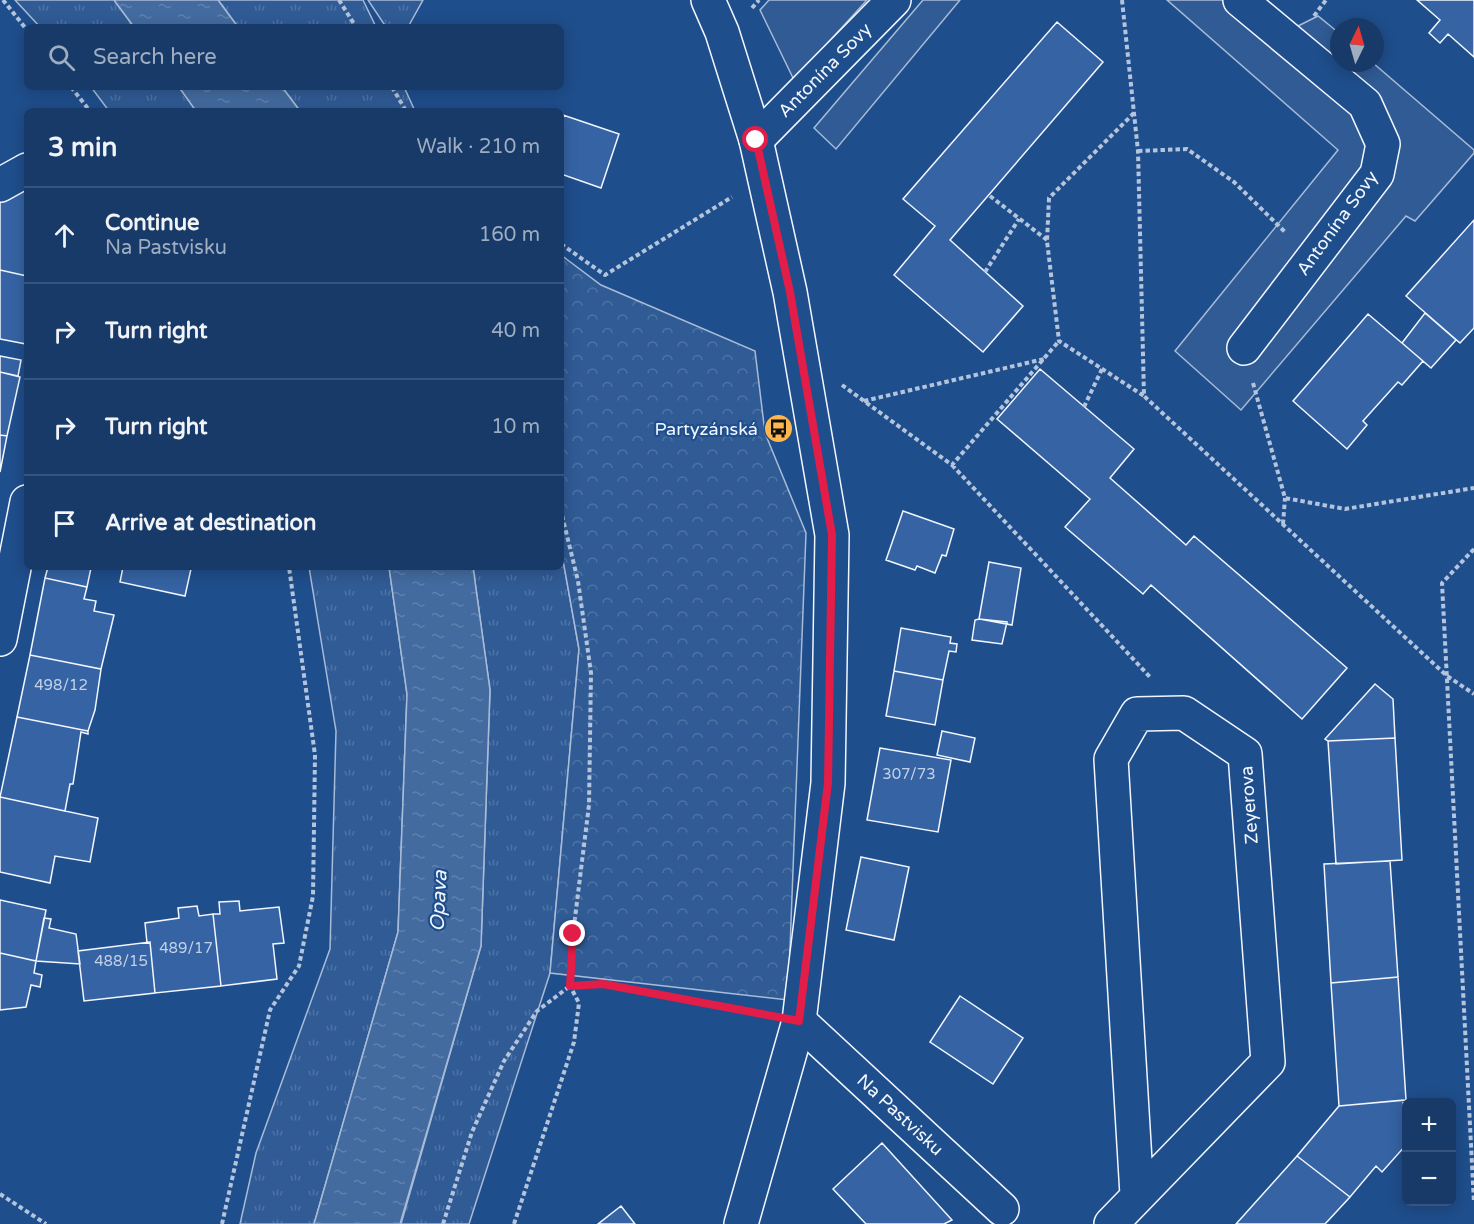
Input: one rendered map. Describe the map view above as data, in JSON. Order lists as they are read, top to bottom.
{
  "streets": {
    "street": ["Antonína Sovy", "Zeyerova", "Na Pastvisku"]
  },
  "water": ["Opava"],
  "places": {
    "bus stop": ["Partyzánská"]
  },
  "house_numbers": [
    "498/12",
    "307/73",
    "489/17",
    "488/15"
  ],
  "north": "top",
  "page": {
    "search": "Search here",
    "heading": ["3 min", "Walk · 210 m"],
    "list": [
      ["Continue", "Na Pastvisku", "160 m"],
      ["Turn right", "40 m"],
      ["Turn right", "10 m"],
      "Arrive at destination"
    ],
    "map_buttons": ["+", "−"]
  }
}
